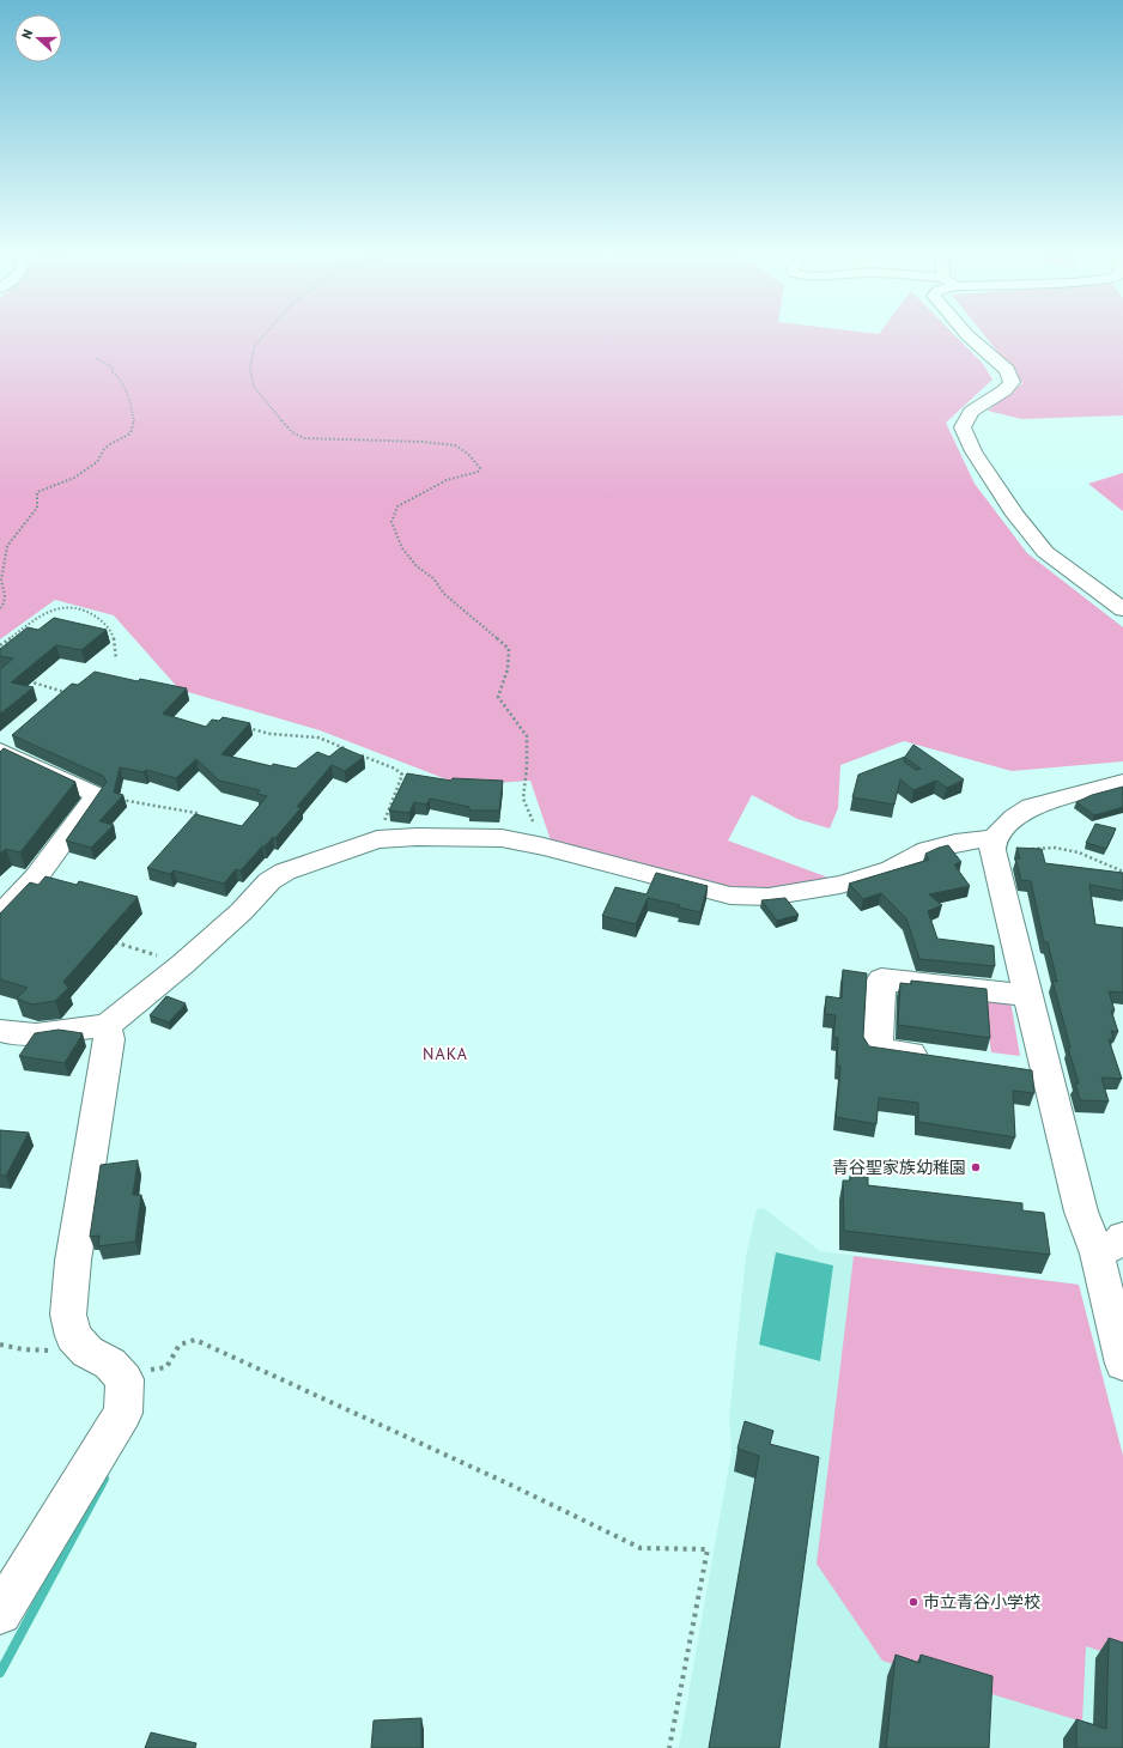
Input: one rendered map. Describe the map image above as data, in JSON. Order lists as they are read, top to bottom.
{
  "districts": ["NAKA"],
  "places": ["青谷聖家族幼稚園", "市立青谷小学校"],
  "north": "left"
}
